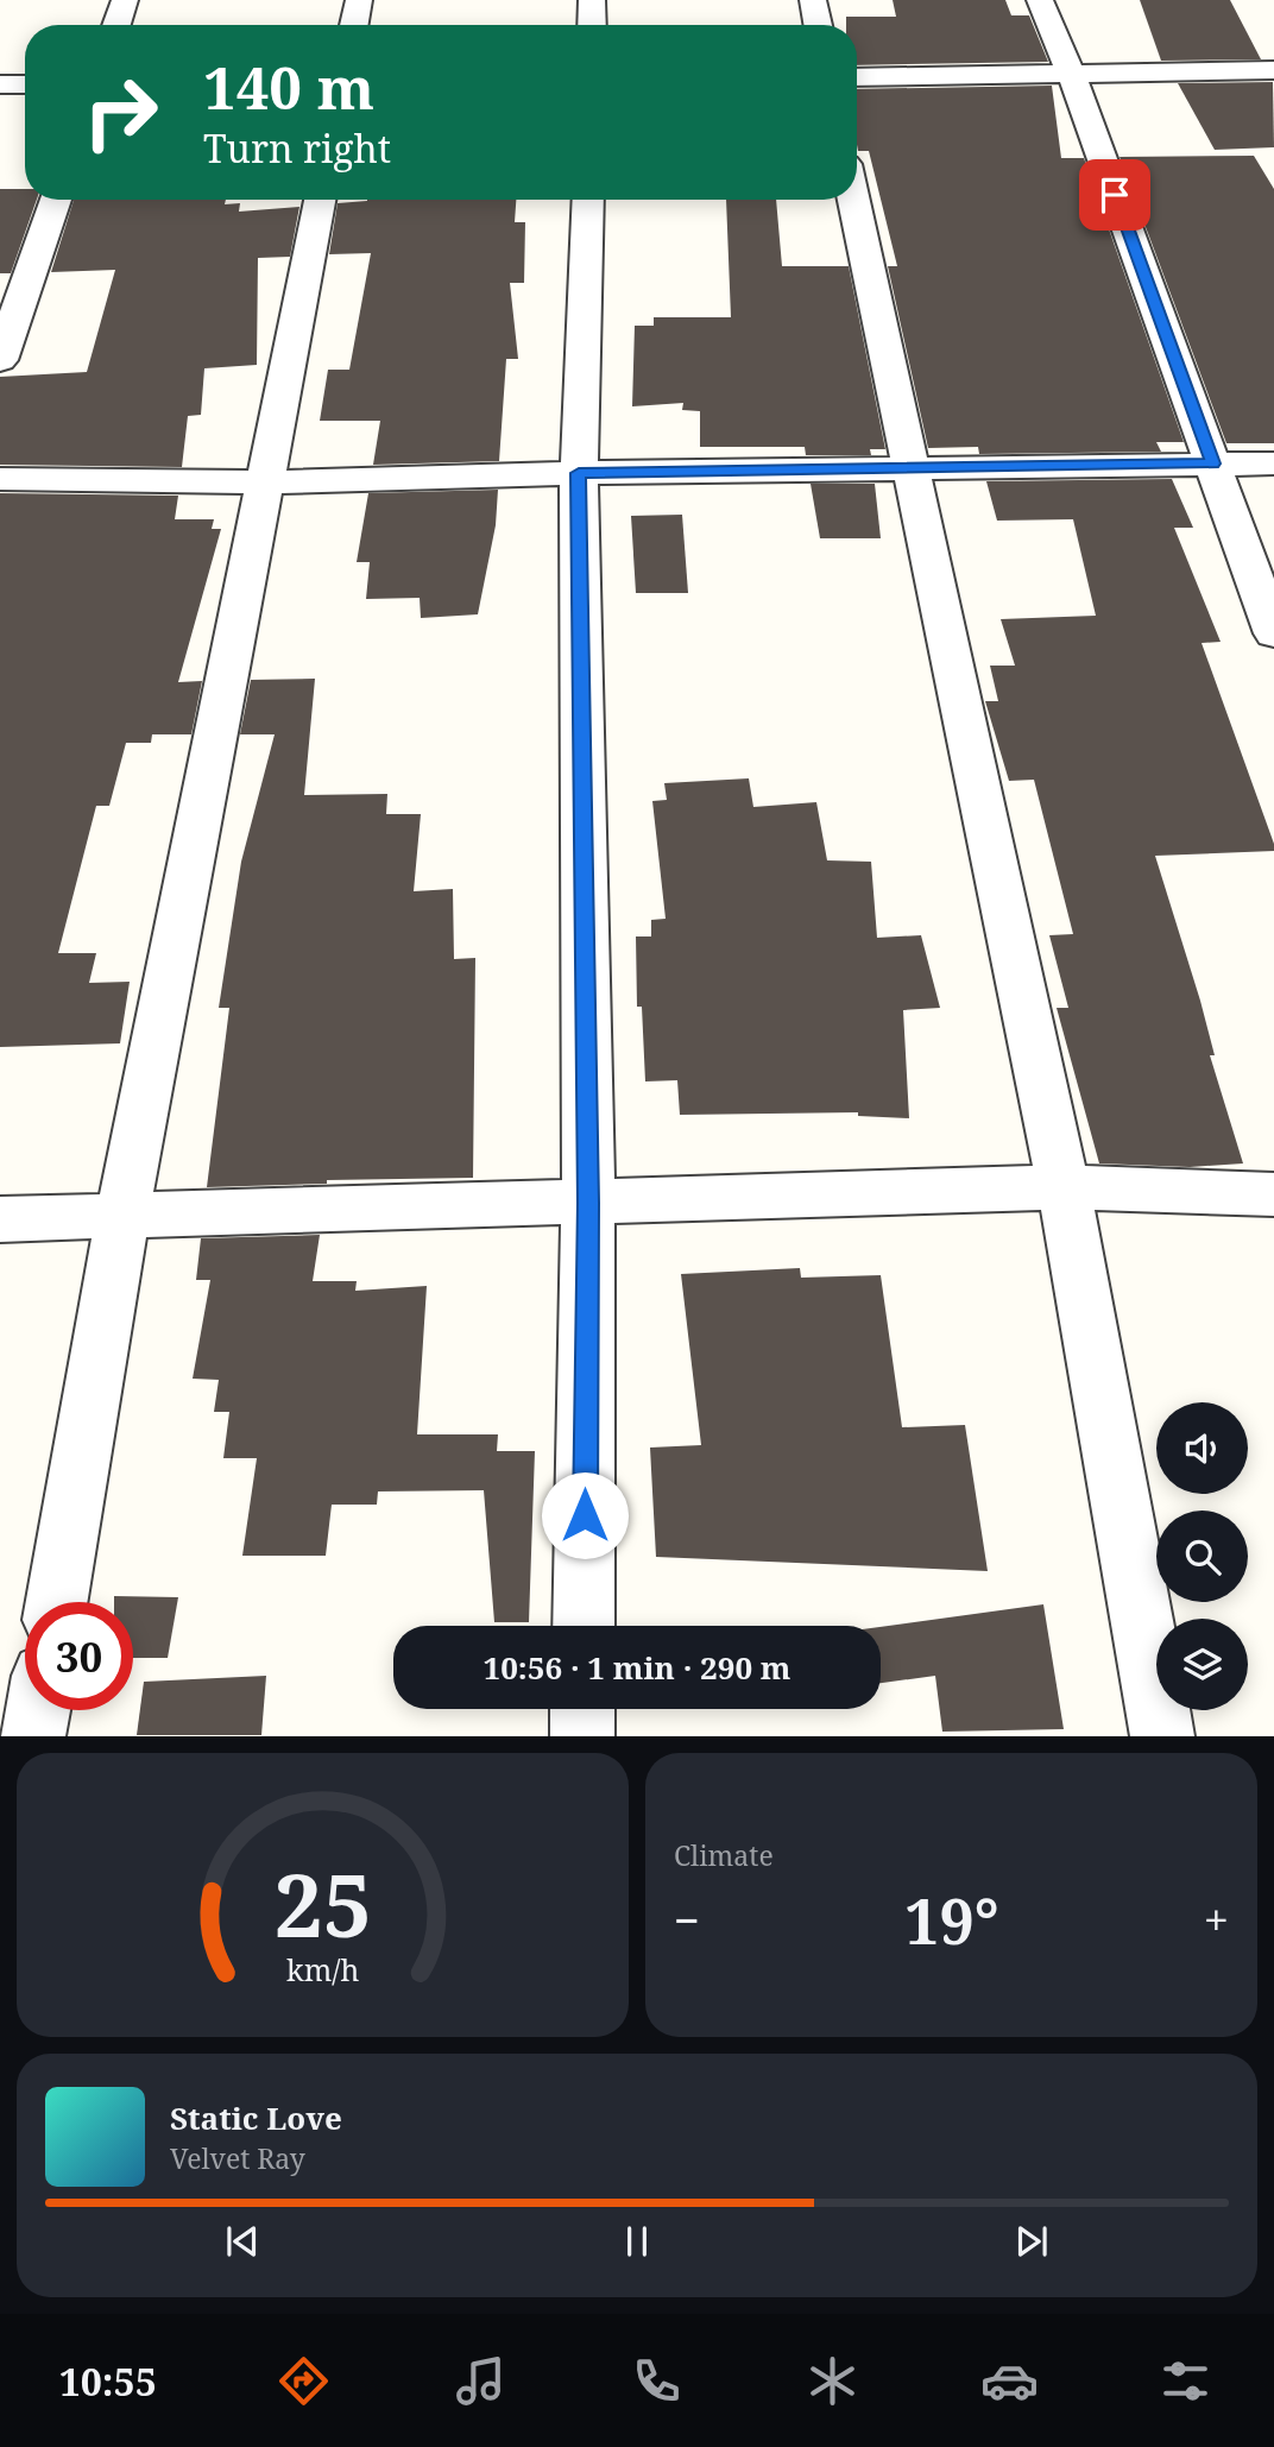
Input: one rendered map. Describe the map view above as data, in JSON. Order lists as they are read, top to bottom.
{
  "page": {
    "turn": ["140 m", "Turn right"],
    "limit": "30",
    "trip": "10:56 · 1 min · 290 m",
    "tile": "Climate",
    "heat": ["−", "19°", "+"],
    "song": ["Static Love", "Velvet Ray"],
    "tabs": "10:55",
    "gauge": ["25", "km/h"]
  }
}
